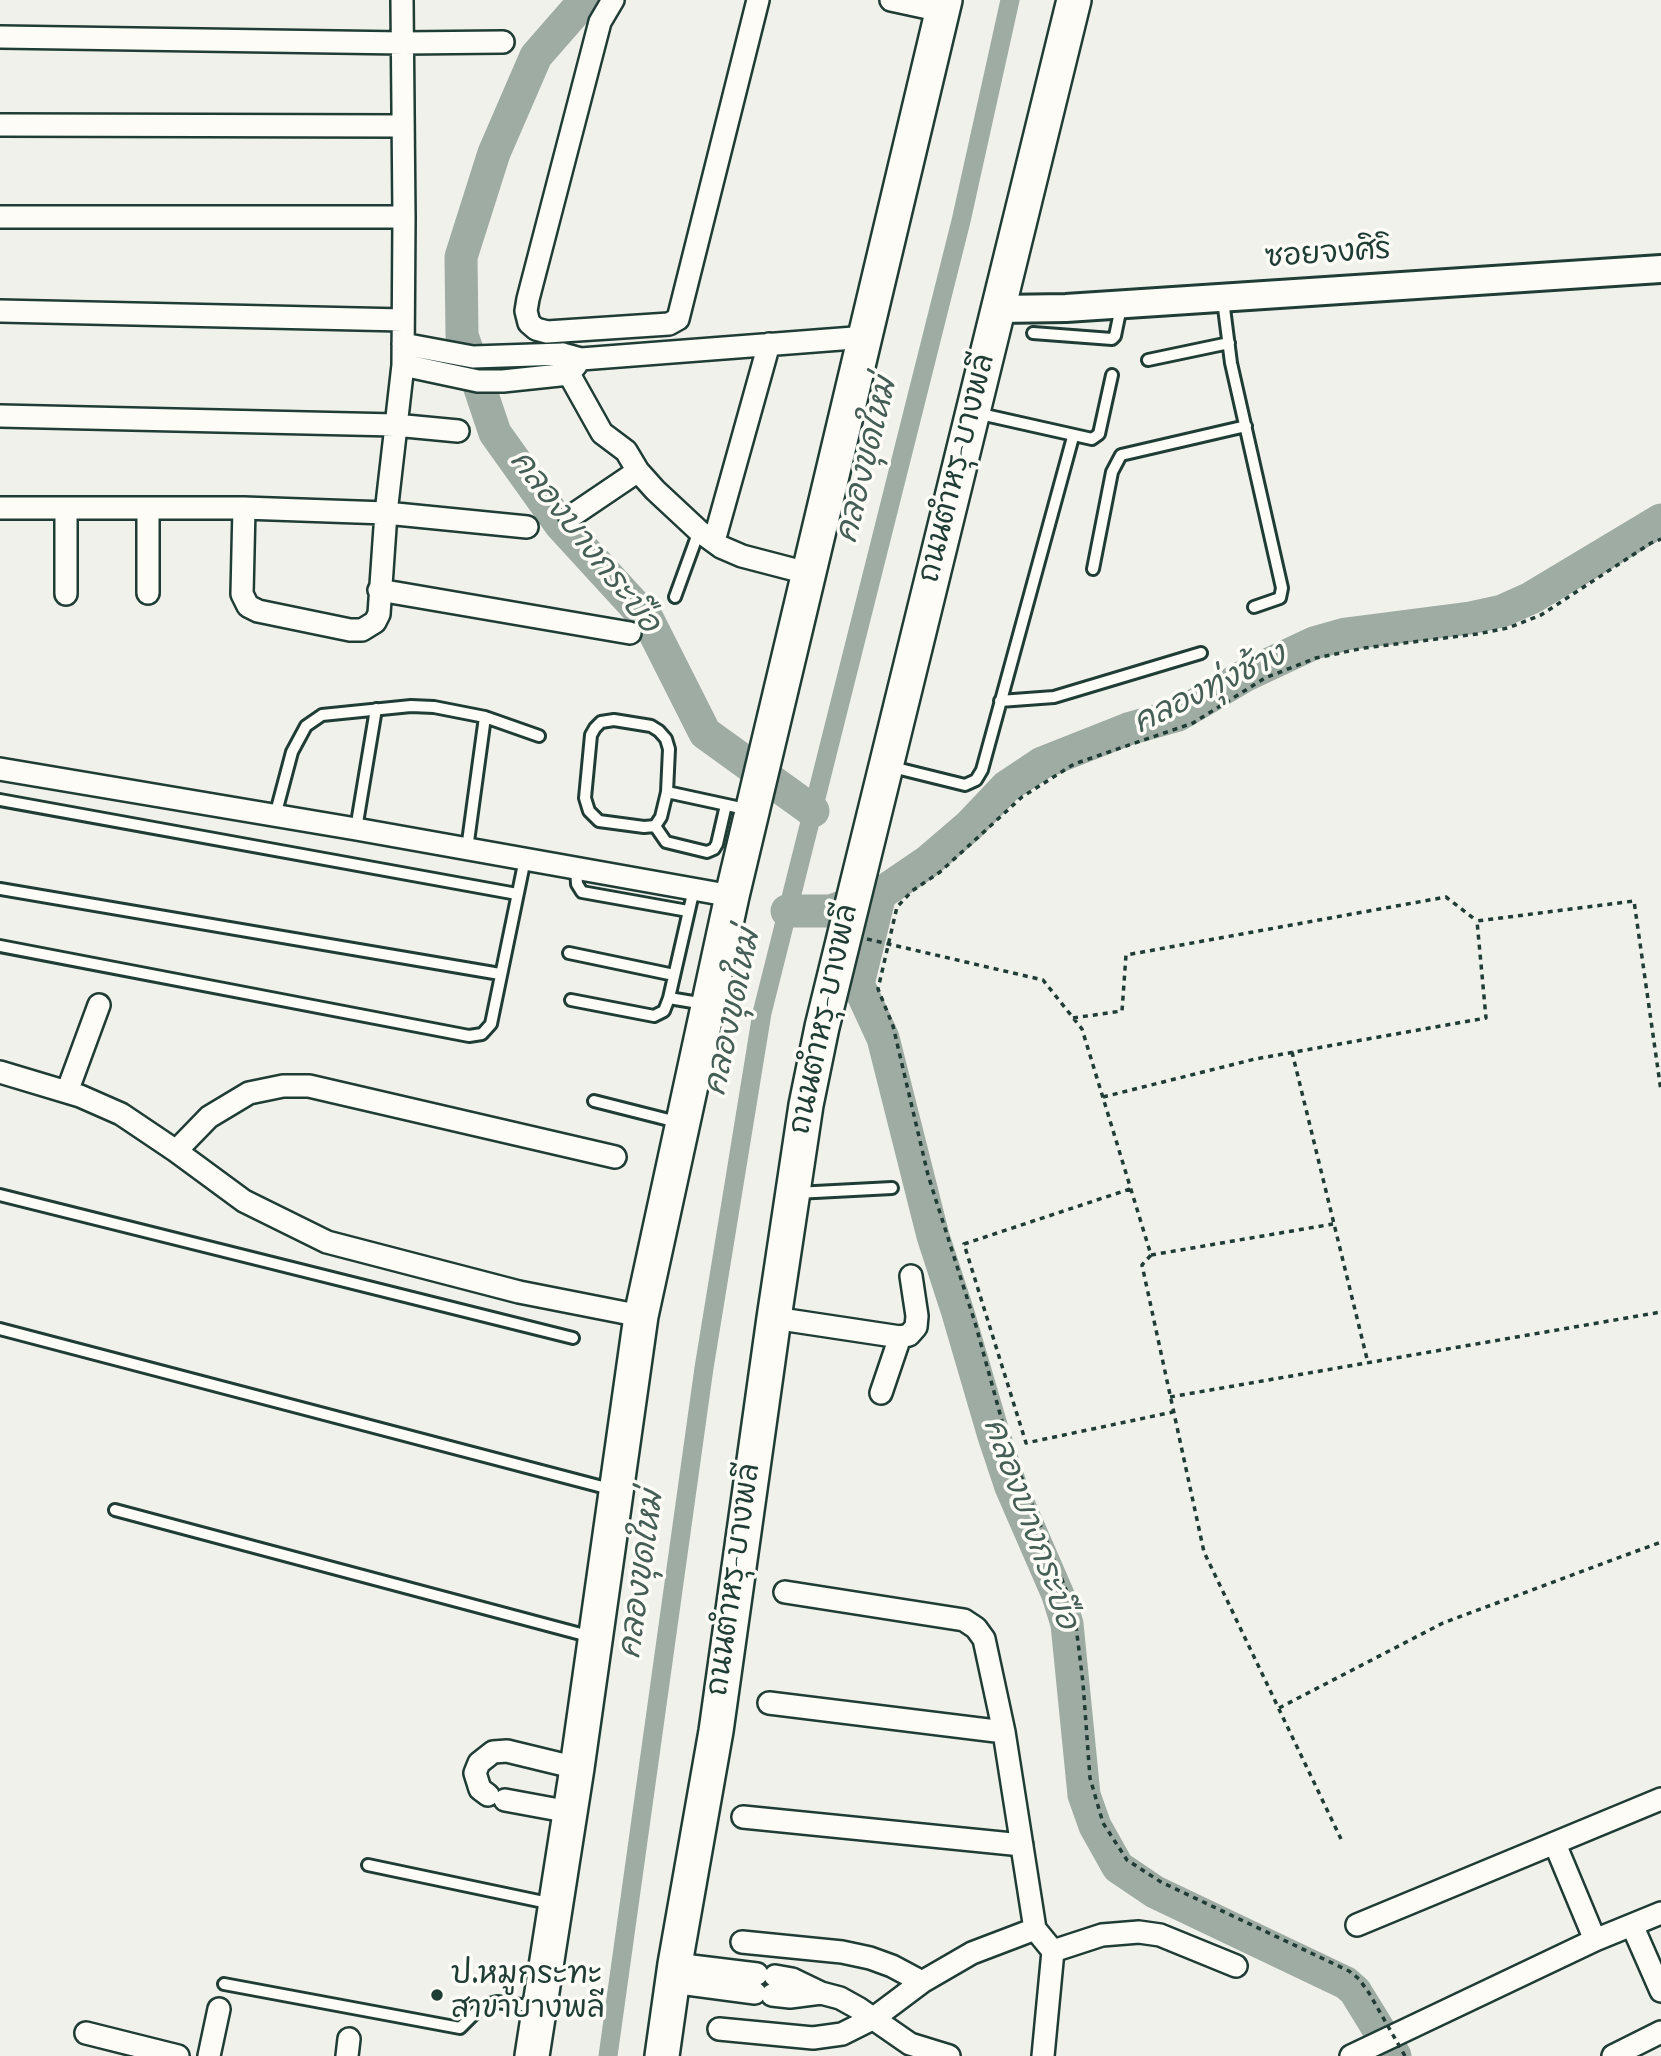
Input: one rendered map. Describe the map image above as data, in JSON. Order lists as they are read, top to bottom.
{
  "streets": {
    "main road": ["ถนนตำหรุ-บางพลี"],
    "street": ["ซอยจงศิริ"]
  },
  "crossings": [
    ["ซอยจงศิริ", "ถนนตำหรุ-บางพลี"]
  ],
  "water": ["คลองขุดใหม่", "คลองบางกระบือ", "คลองทุ่งช้าง"],
  "places": ["ป.หมูกระทะ สาขาบางพลี"]
}
